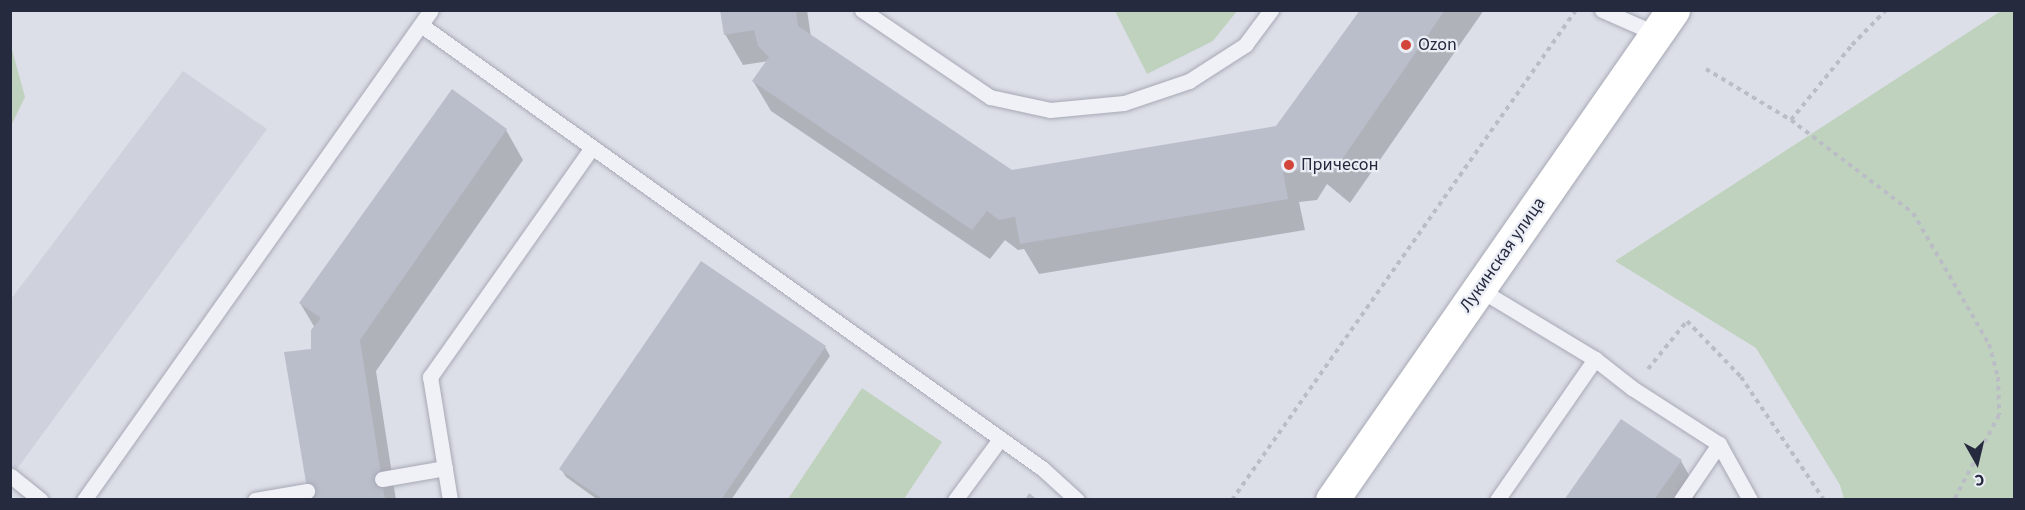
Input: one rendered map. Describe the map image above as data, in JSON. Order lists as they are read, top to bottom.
{
  "streets": {
    "street": ["Лукинская улица"]
  },
  "places": ["Ozon", "Причесон"],
  "north": "bottom"
}
